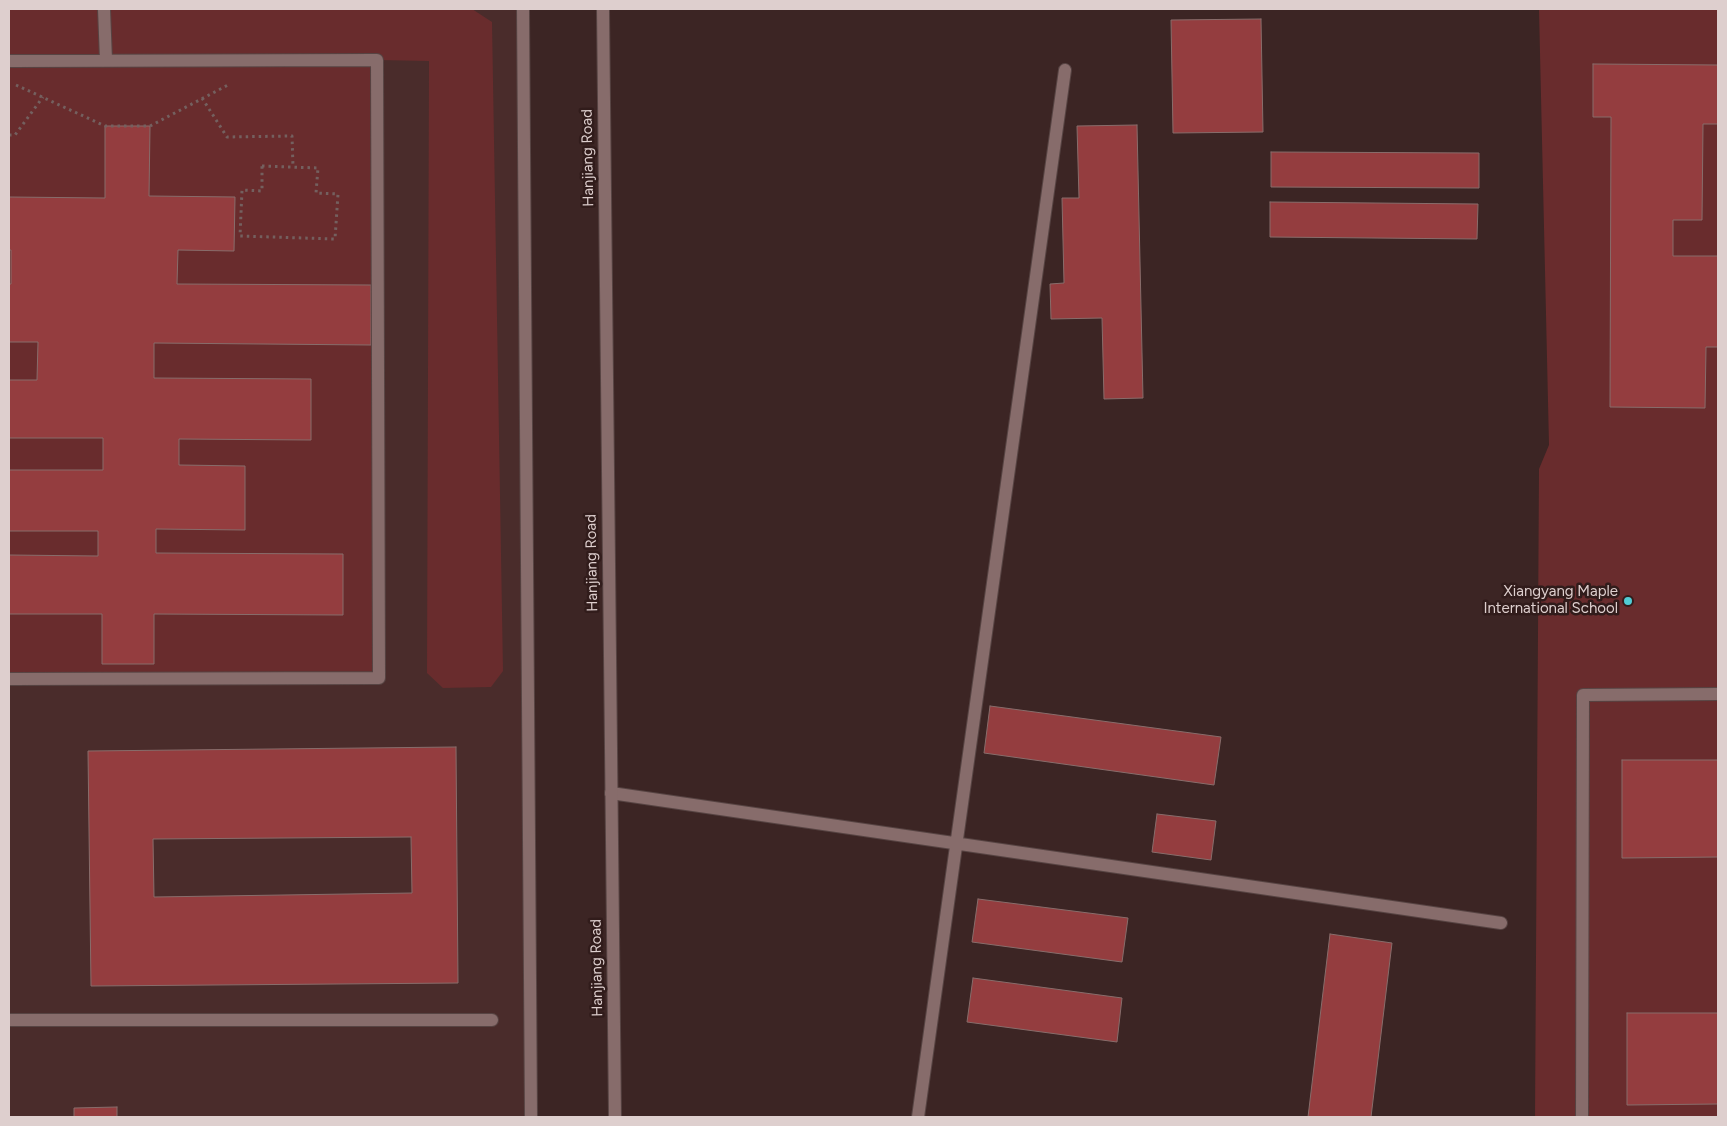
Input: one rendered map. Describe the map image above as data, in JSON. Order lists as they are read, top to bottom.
{
  "streets": {
    "main road": ["Hanjiang Road"]
  },
  "places": ["Xiangyang Maple International School"]
}
